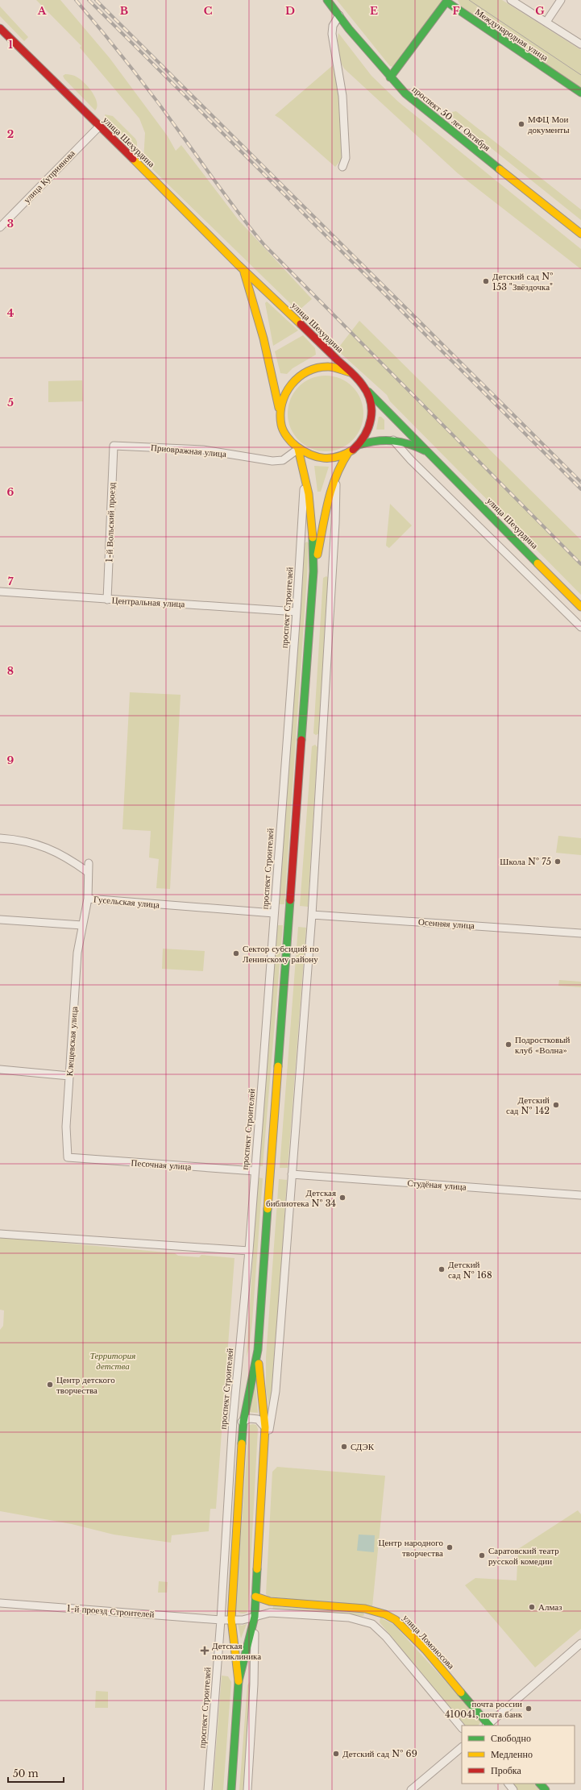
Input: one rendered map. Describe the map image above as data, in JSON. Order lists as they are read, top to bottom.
{
  "streets": {
    "main road": [
      "Международная улица",
      "проспект 50 лет Октября",
      "улица Шехурдина",
      "проспект Строителей",
      "улица Ломоносова"
    ],
    "street": [
      "улица Куприянова",
      "Приовражная улица",
      "1-й Вольский проезд",
      "Центральная улица",
      "Гусельская улица",
      "Осенняя улица",
      "Клещевская улица",
      "Песочная улица",
      "Студёная улица",
      "1-й проезд Строителей"
    ]
  },
  "crossings": [
    ["Международная улица", "проспект 50 лет Октября"],
    ["улица Шехурдина", "улица Куприянова"],
    ["улица Шехурдина", "Приовражная улица"],
    ["улица Шехурдина", "проспект Строителей"],
    ["Приовражная улица", "1-й Вольский проезд"],
    ["Приовражная улица", "проспект Строителей"],
    ["1-й Вольский проезд", "Центральная улица"],
    ["Центральная улица", "проспект Строителей"],
    ["проспект Строителей", "Гусельская улица"],
    ["проспект Строителей", "Осенняя улица"],
    ["проспект Строителей", "Песочная улица"],
    ["проспект Строителей", "Студёная улица"],
    ["проспект Строителей", "1-й проезд Строителей"],
    ["проспект Строителей", "улица Ломоносова"],
    ["Гусельская улица", "Клещевская улица"],
    ["Клещевская улица", "Песочная улица"]
  ],
  "parks": ["Территория детства"],
  "places": {
    "other": [
      "МФЦ Мои документы",
      "Детский сад № 153 \"Звёздочка\"",
      "Школа № 75",
      "Сектор субсидий по Ленинскому району",
      "Подростковый клуб «Волна»",
      "Детский сад № 142",
      "Детская библиотека № 34",
      "Детский сад № 168",
      "Центр детского творчества",
      "СДЭК",
      "Центр народного творчества",
      "Саратовский театр русской комедии",
      "Алмаз",
      "почта россии 410041, почта банк",
      "Детский сад № 69"
    ],
    "health": ["Детская поликлиника"]
  },
  "legend": ["Свободно", "Медленно", "Пробка"],
  "scale_bar": "50 m",
  "grid": {
    "columns": [
      "A",
      "B",
      "C",
      "D",
      "E",
      "F",
      "G"
    ],
    "rows": [
      "1",
      "2",
      "3",
      "4",
      "5",
      "6",
      "7",
      "8",
      "9"
    ]
  }
}
